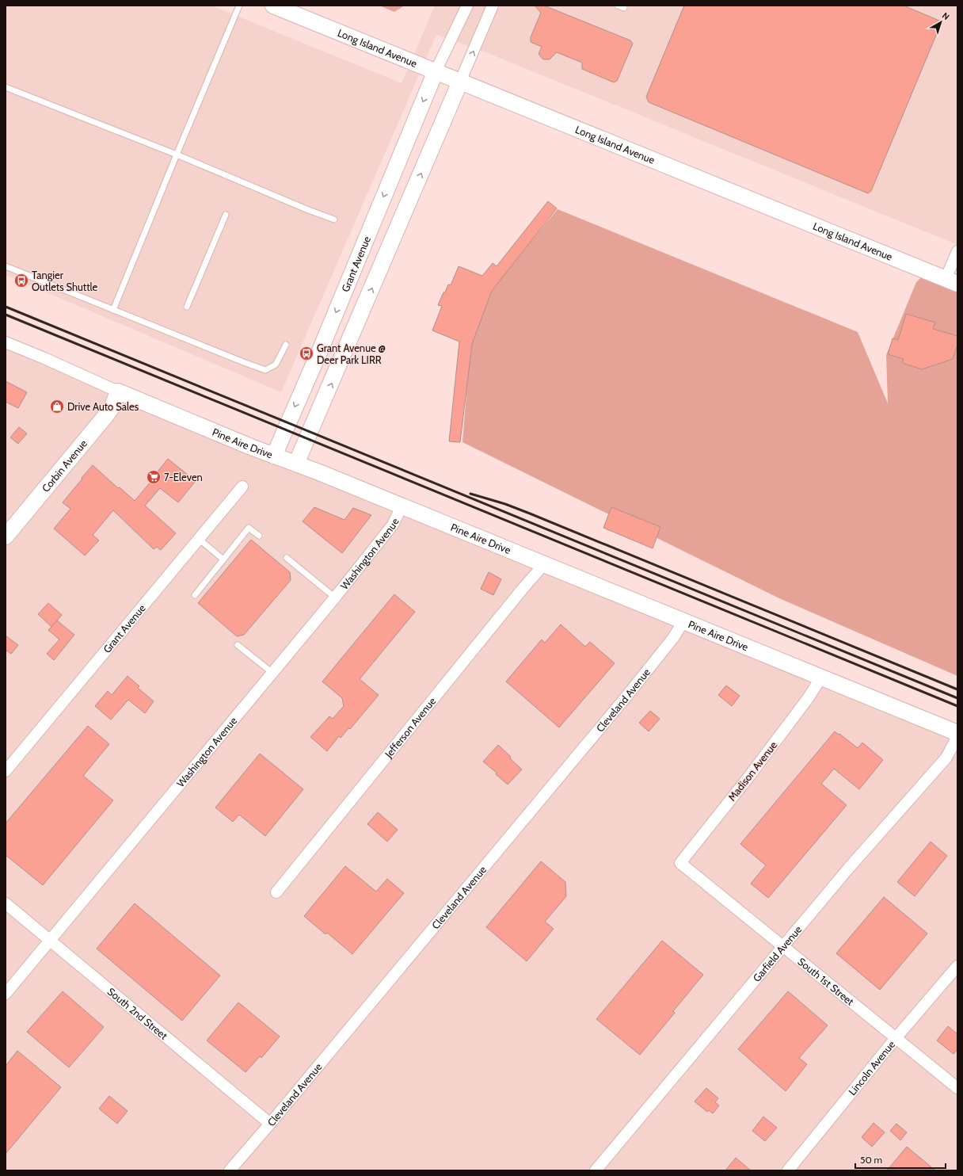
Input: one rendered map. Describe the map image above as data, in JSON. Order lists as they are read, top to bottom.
{
  "streets": {
    "street": [
      "Long Island Avenue",
      "Grant Avenue",
      "Pine Aire Drive",
      "Corbin Avenue",
      "Washington Avenue",
      "Cleveland Avenue",
      "Jefferson Avenue",
      "Madison Avenue",
      "Garfield Avenue",
      "South 1st Street",
      "South 2nd Street",
      "Lincoln Avenue"
    ]
  },
  "crossings": [
    ["Long Island Avenue", "Grant Avenue"],
    ["Grant Avenue", "Pine Aire Drive"],
    ["Pine Aire Drive", "Corbin Avenue"],
    ["Pine Aire Drive", "Washington Avenue"],
    ["Pine Aire Drive", "Cleveland Avenue"],
    ["Pine Aire Drive", "Jefferson Avenue"],
    ["Pine Aire Drive", "Madison Avenue"],
    ["Washington Avenue", "South 2nd Street"],
    ["Cleveland Avenue", "South 2nd Street"],
    ["Madison Avenue", "South 1st Street"],
    ["Garfield Avenue", "South 1st Street"],
    ["South 1st Street", "Lincoln Avenue"]
  ],
  "places": {
    "bus stop": ["Tangier Outlets Shuttle", "Grant Avenue @ Deer Park LIRR"],
    "shop": ["Drive Auto Sales"],
    "supermarket": ["7-Eleven"]
  },
  "scale_bar": "50 m",
  "north": "top right"
}
